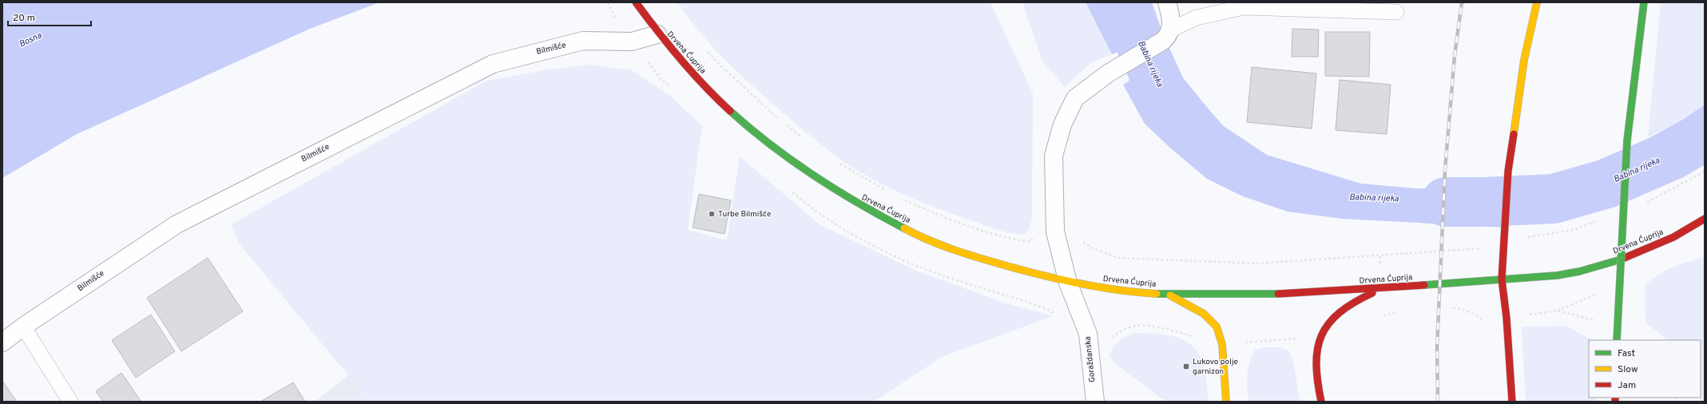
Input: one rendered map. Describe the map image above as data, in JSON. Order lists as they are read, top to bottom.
{
  "streets": {
    "main road": ["Drvena Ćuprija"],
    "street": ["Bilmišće", "Goraždanska"]
  },
  "crossings": [
    ["Bilmišće", "Drvena Ćuprija"],
    ["Drvena Ćuprija", "Goraždanska"]
  ],
  "water": ["Bosna", "Babina rijeka"],
  "places": {
    "other": ["Turbe Bilmišće"],
    "transit": ["Lukovo polje garnizon"]
  },
  "legend": ["Fast", "Slow", "Jam"],
  "scale_bar": "20 m"
}
